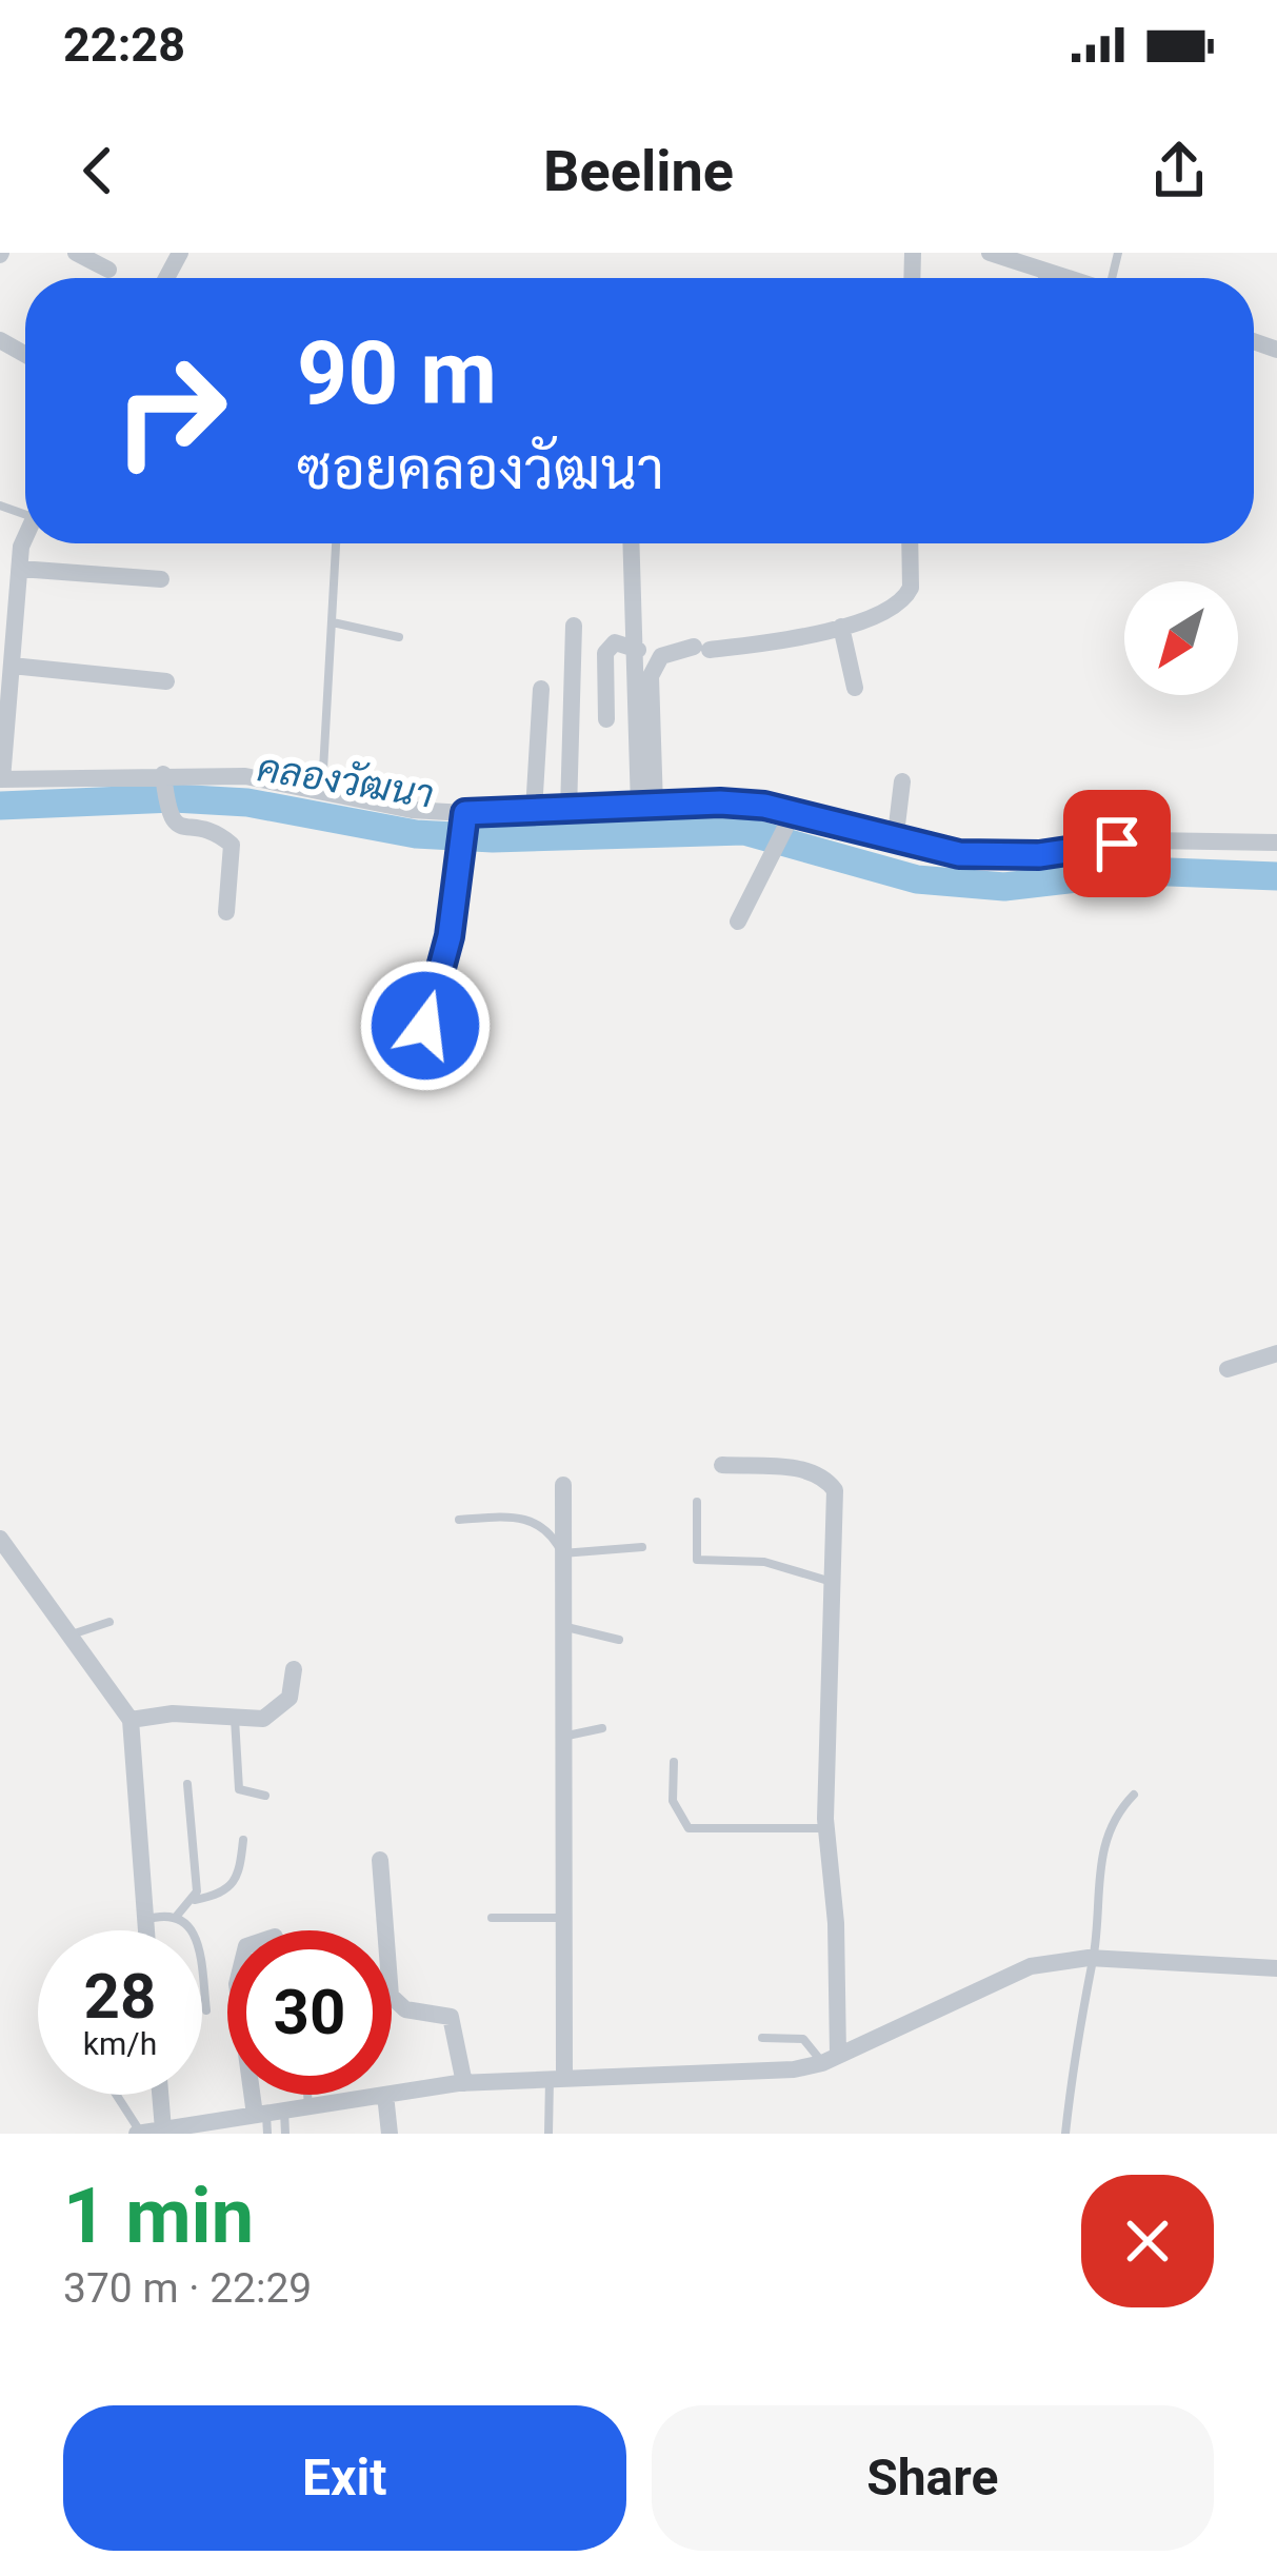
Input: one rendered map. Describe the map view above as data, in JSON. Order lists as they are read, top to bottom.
{
  "water": ["คลองวัฒนา"],
  "north": "bottom left",
  "page": {
    "status": "22:28",
    "header": "Beeline",
    "turn": ["90 m", "ซอยคลองวัฒนา"],
    "speed": "28 km/h",
    "limit": "30",
    "heading": ["1 min", "370 m · 22:29"],
    "buttons": ["Exit", "Share"]
  }
}
